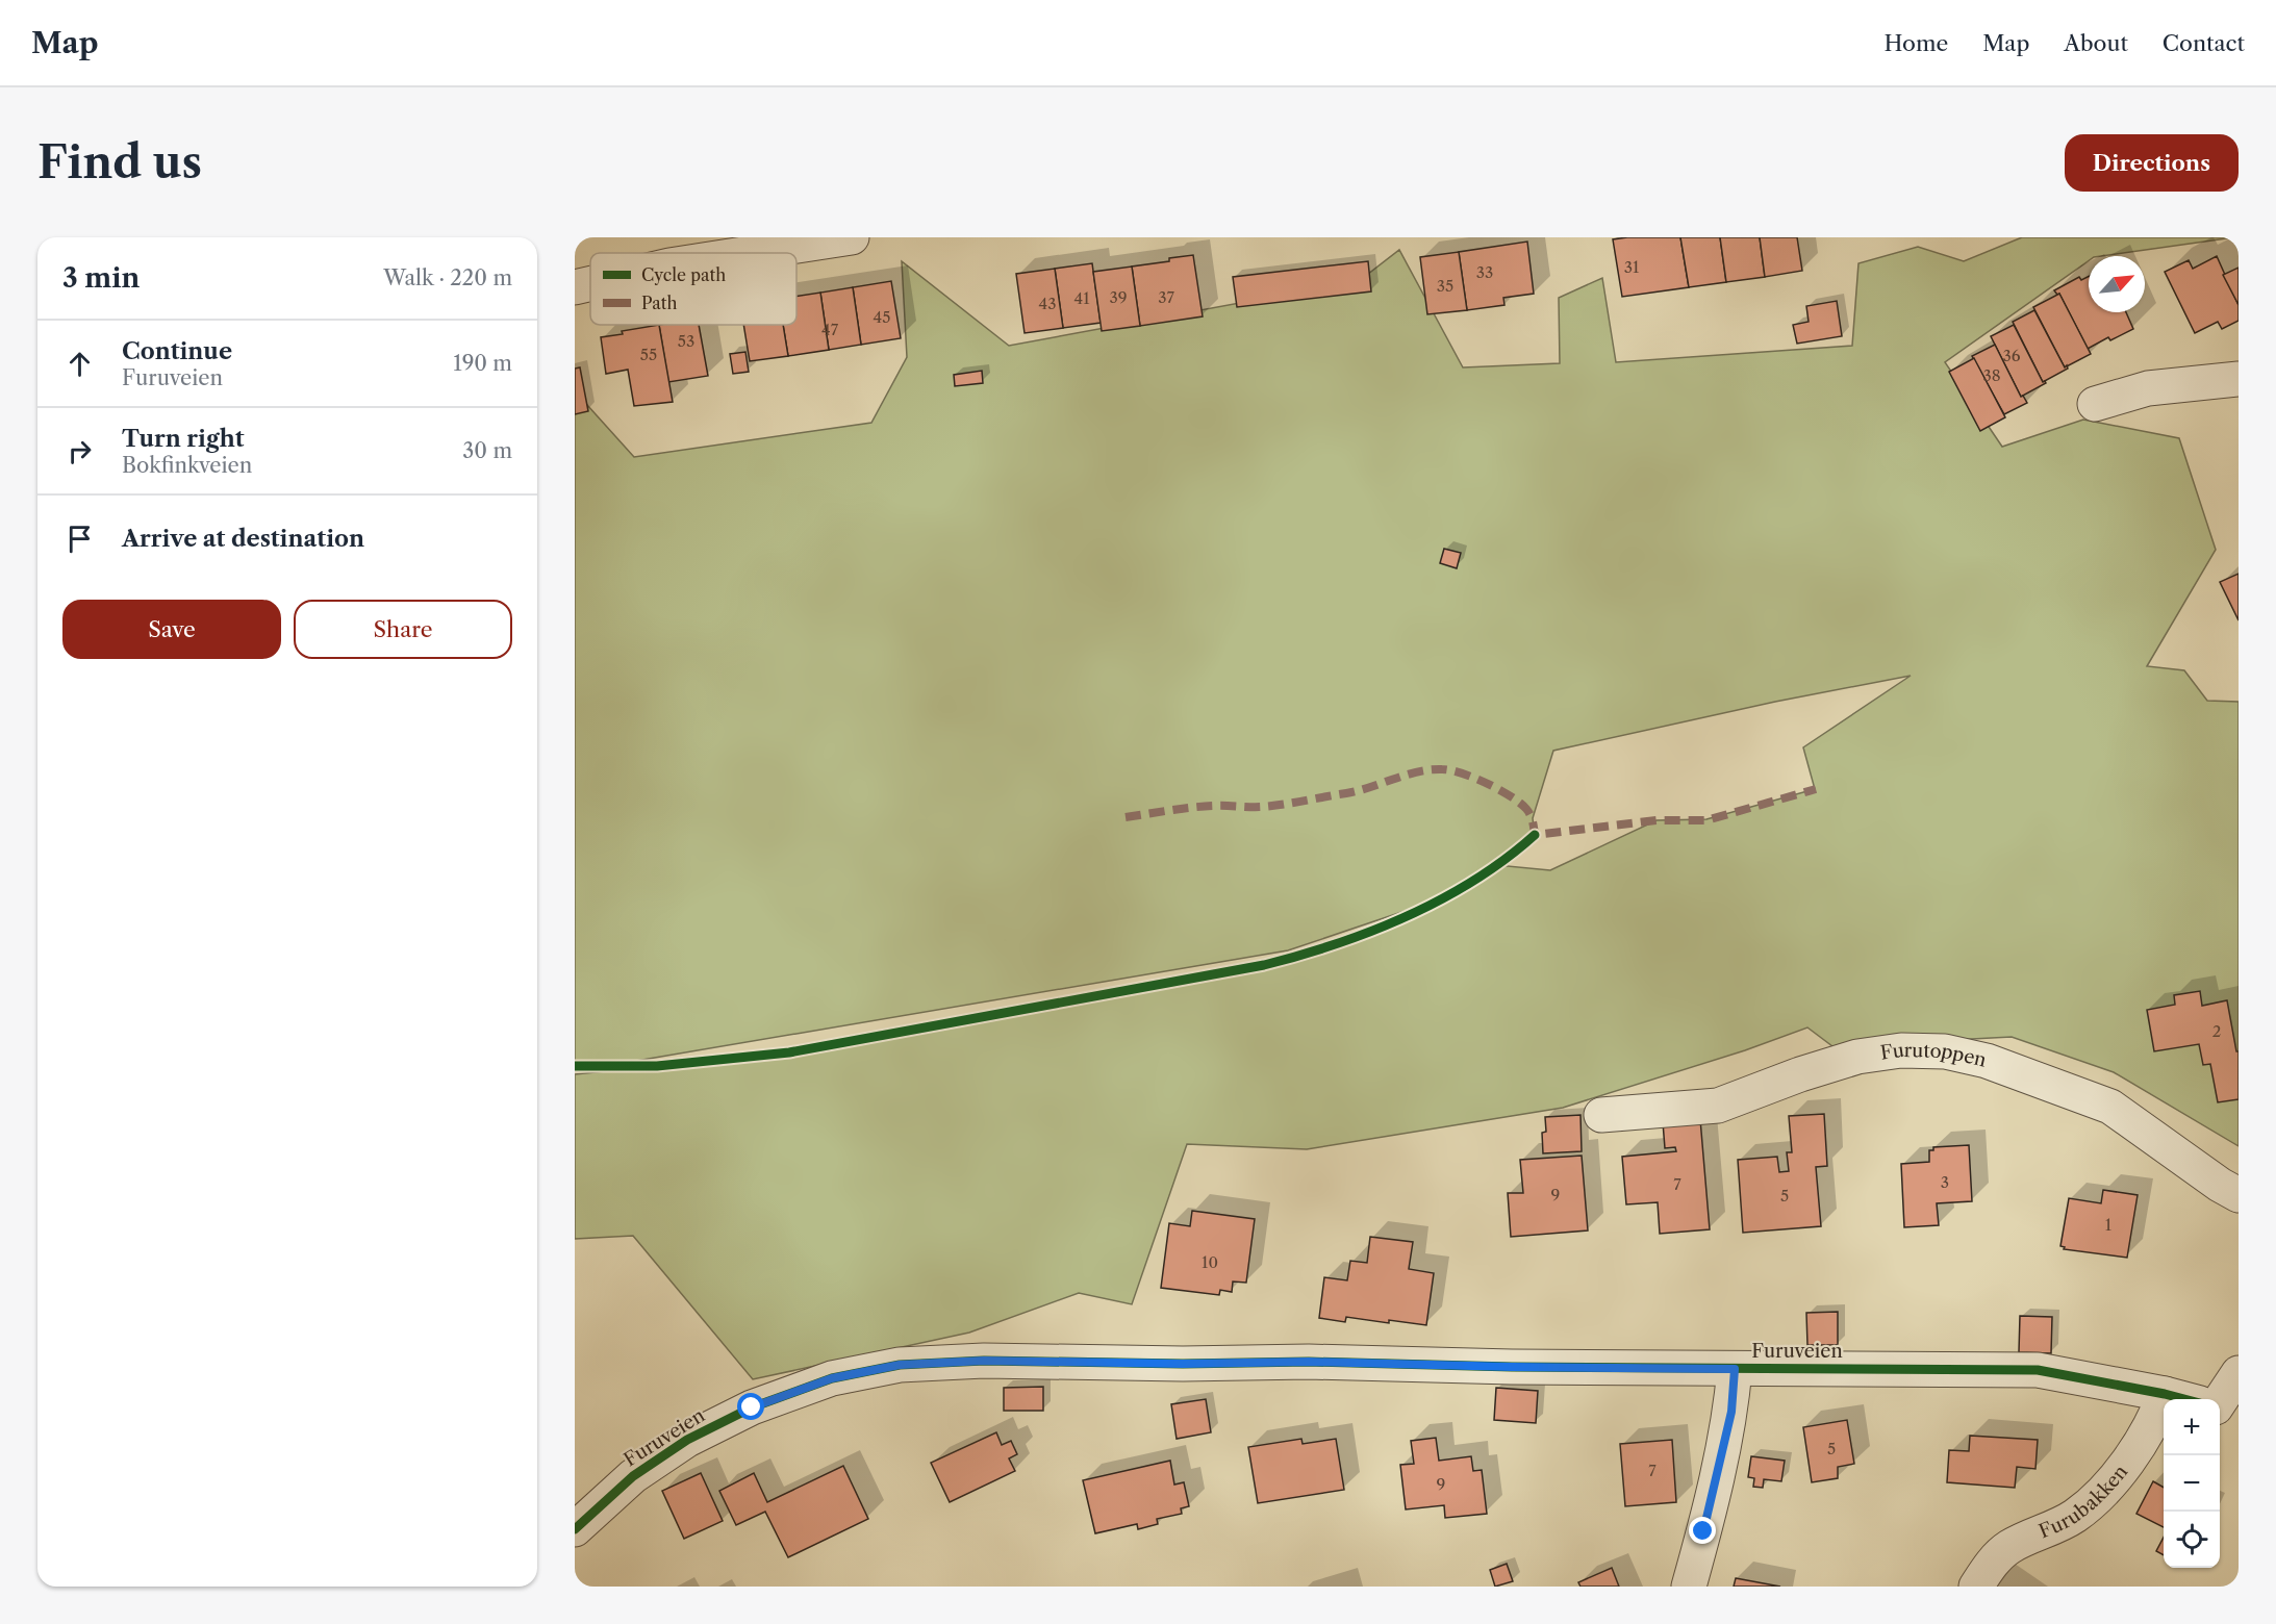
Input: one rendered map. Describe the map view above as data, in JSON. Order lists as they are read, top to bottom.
{
  "streets": {
    "street": ["Furutoppen", "Furuveien", "Furubakken"]
  },
  "crossings": [
    ["Furuveien", "Furubakken"]
  ],
  "house_numbers": [
    "31",
    "33",
    "35",
    "39",
    "37",
    "41",
    "43",
    "45",
    "47",
    "53",
    "55",
    "36",
    "38",
    "2",
    "3",
    "7",
    "9",
    "5",
    "1",
    "10",
    "5",
    "7",
    "9"
  ],
  "legend": ["Cycle path", "Path"],
  "north": "top right",
  "page": {
    "header": "Map",
    "nav": [
      "Home",
      "Map",
      "About",
      "Contact"
    ],
    "buttons": [
      "Directions",
      ["Save", "Share"]
    ],
    "title": "Find us",
    "heading": ["3 min", "Walk · 220 m"],
    "list": [
      ["Continue", "Furuveien", "190 m"],
      ["Turn right", "Bokfinkveien", "30 m"],
      "Arrive at destination"
    ],
    "map_buttons": ["+", "−"]
  }
}
